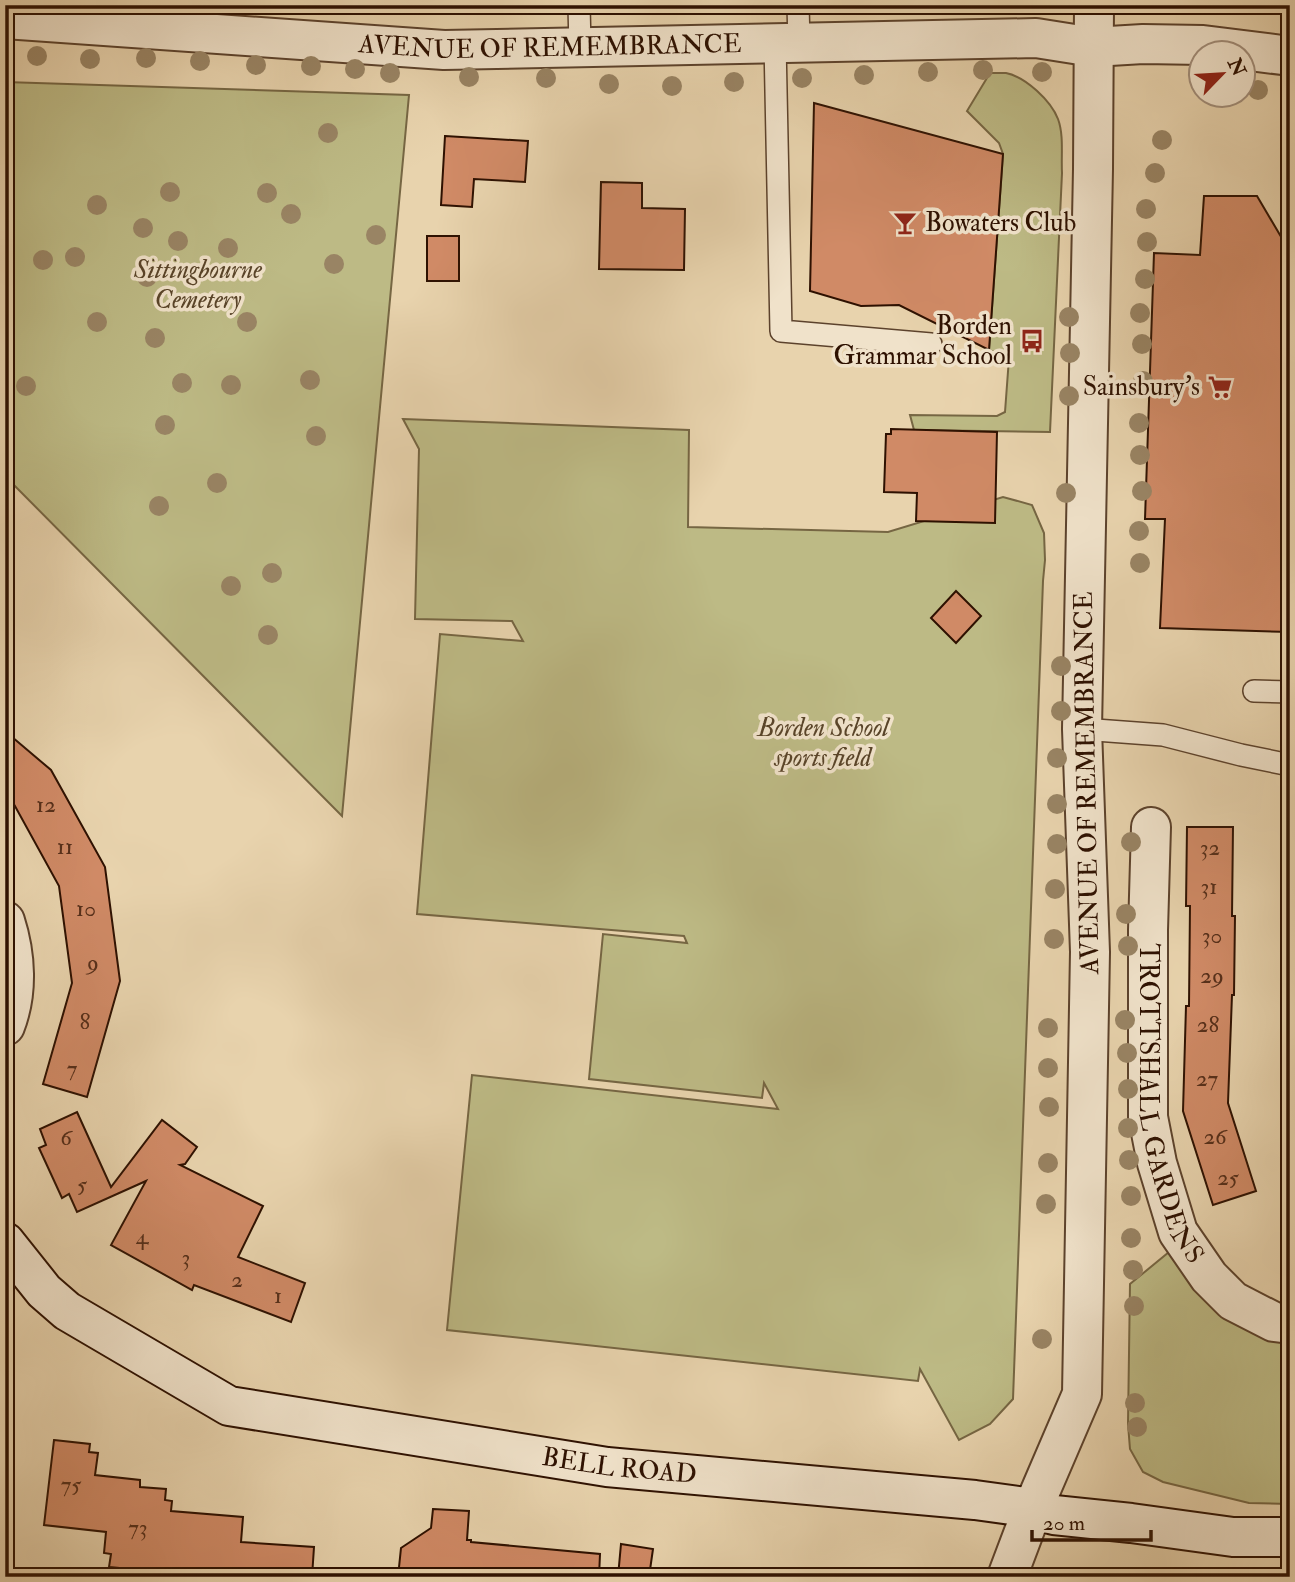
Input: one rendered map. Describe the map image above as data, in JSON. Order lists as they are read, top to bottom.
{
  "streets": {
    "street": ["AVENUE OF REMEMBRANCE", "TROTTSHALL GARDENS", "BELL ROAD"]
  },
  "crossings": [
    ["AVENUE OF REMEMBRANCE", "BELL ROAD"]
  ],
  "parks": ["Sittingbourne Cemetery", "Borden School sports field"],
  "places": {
    "bar": ["Bowaters Club"],
    "bus stop": ["Borden Grammar School"],
    "supermarket": ["Sainsbury's"]
  },
  "house_numbers": [
    "12",
    "11",
    "32",
    "31",
    "10",
    "30",
    "9",
    "29",
    "8",
    "28",
    "7",
    "27",
    "26",
    "6",
    "25",
    "5",
    "4",
    "3",
    "2",
    "1",
    "75",
    "73"
  ],
  "scale_bar": "20 m",
  "north": "top right"
}
